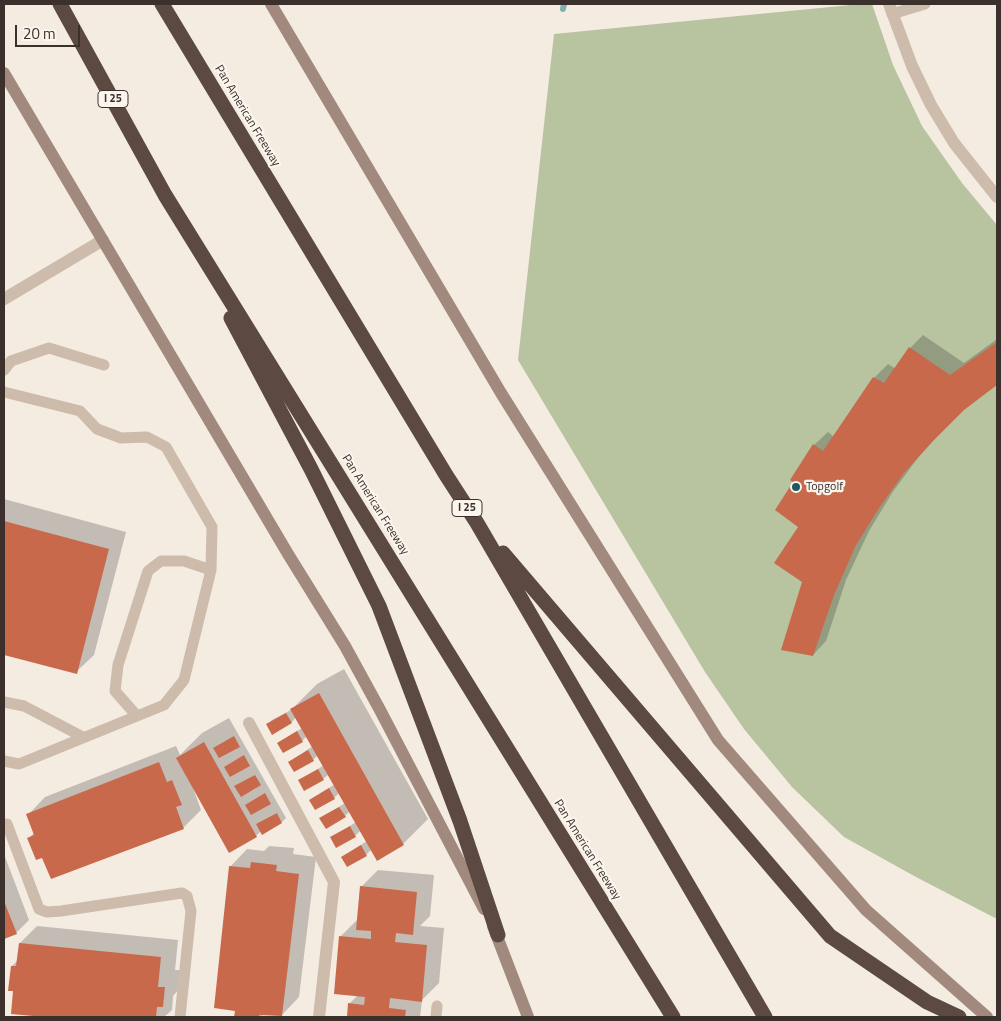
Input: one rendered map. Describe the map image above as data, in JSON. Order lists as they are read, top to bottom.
{
  "streets": {
    "highway": ["I 25", "Pan American Freeway"]
  },
  "places": ["Topgolf"],
  "scale_bar": "20 m"
}
